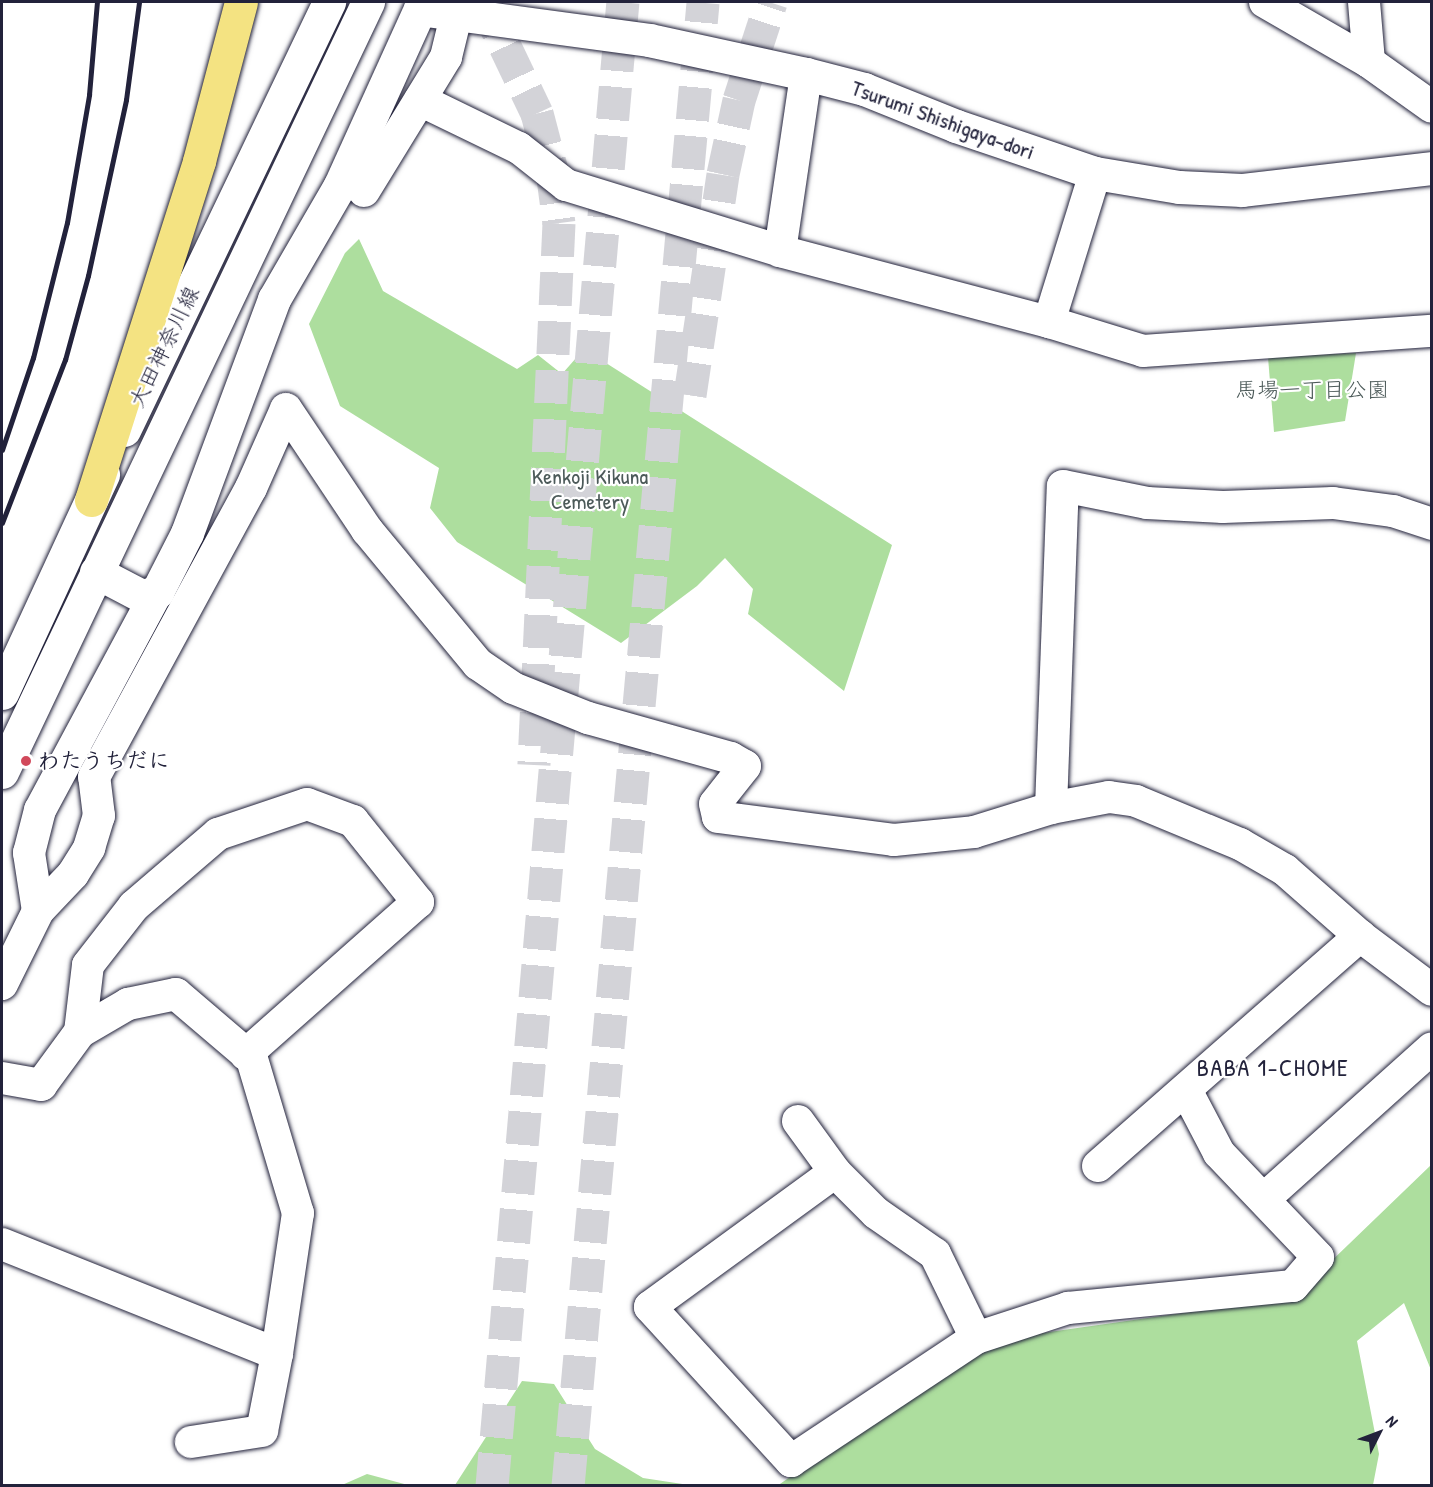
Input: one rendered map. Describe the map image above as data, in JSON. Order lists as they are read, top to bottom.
{
  "streets": {
    "main road": ["Tsurumi Shishigaya-dori", "大田神奈川線"]
  },
  "districts": ["BABA 1-CHOME"],
  "parks": ["馬場一丁目公園", "Kenkoji Kikuna Cemetery"],
  "places": ["わたうちだに"],
  "north": "top right"
}
